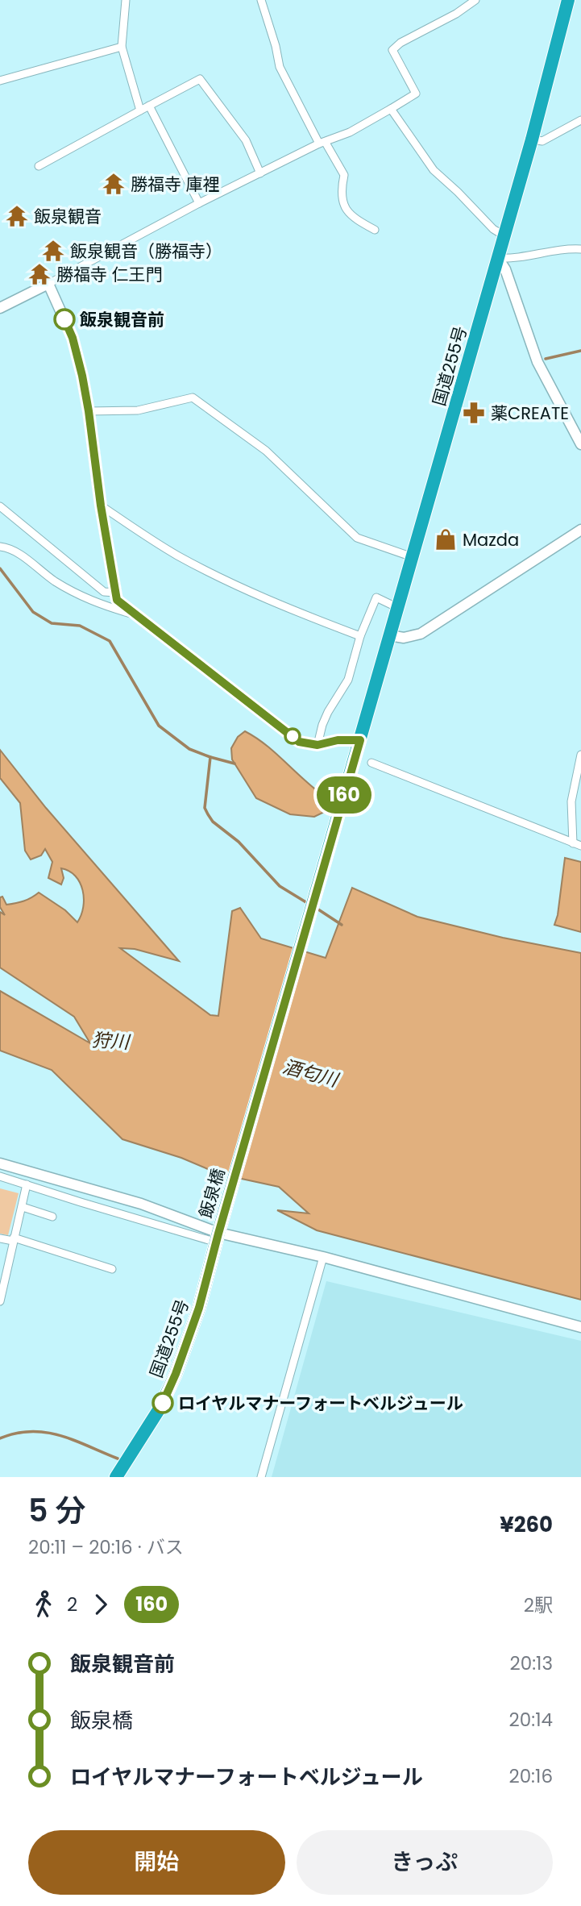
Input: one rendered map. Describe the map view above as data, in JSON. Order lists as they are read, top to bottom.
{
  "streets": {
    "highway": ["国道255号", "飯泉橋"]
  },
  "crossings": [
    ["国道255号", "飯泉橋"]
  ],
  "water": ["狩川", "酒匂川"],
  "places": {
    "temple": [
      "勝福寺 庫裡",
      "飯泉観音",
      "飯泉観音（勝福寺）",
      "勝福寺 仁王門"
    ],
    "other": ["飯泉観音前", "ロイヤルマナーフォートベルジュール"],
    "pharmacy": ["薬CREATE"],
    "shop": ["Mazda"]
  },
  "lines": ["bus line 160"],
  "page": {
    "on_map": "160",
    "heading": ["5 分", "20:11 – 20:16 · バス", "¥260"],
    "legs": ["2", "160", "2駅"],
    "list": [
      {
        "name": "飯泉観音前",
        "value": "20:13"
      },
      {
        "name": "飯泉橋",
        "value": "20:14"
      },
      {
        "name": "ロイヤルマナーフォートベルジュール",
        "value": "20:16"
      }
    ],
    "buttons": ["開始", "きっぷ"]
  }
}
